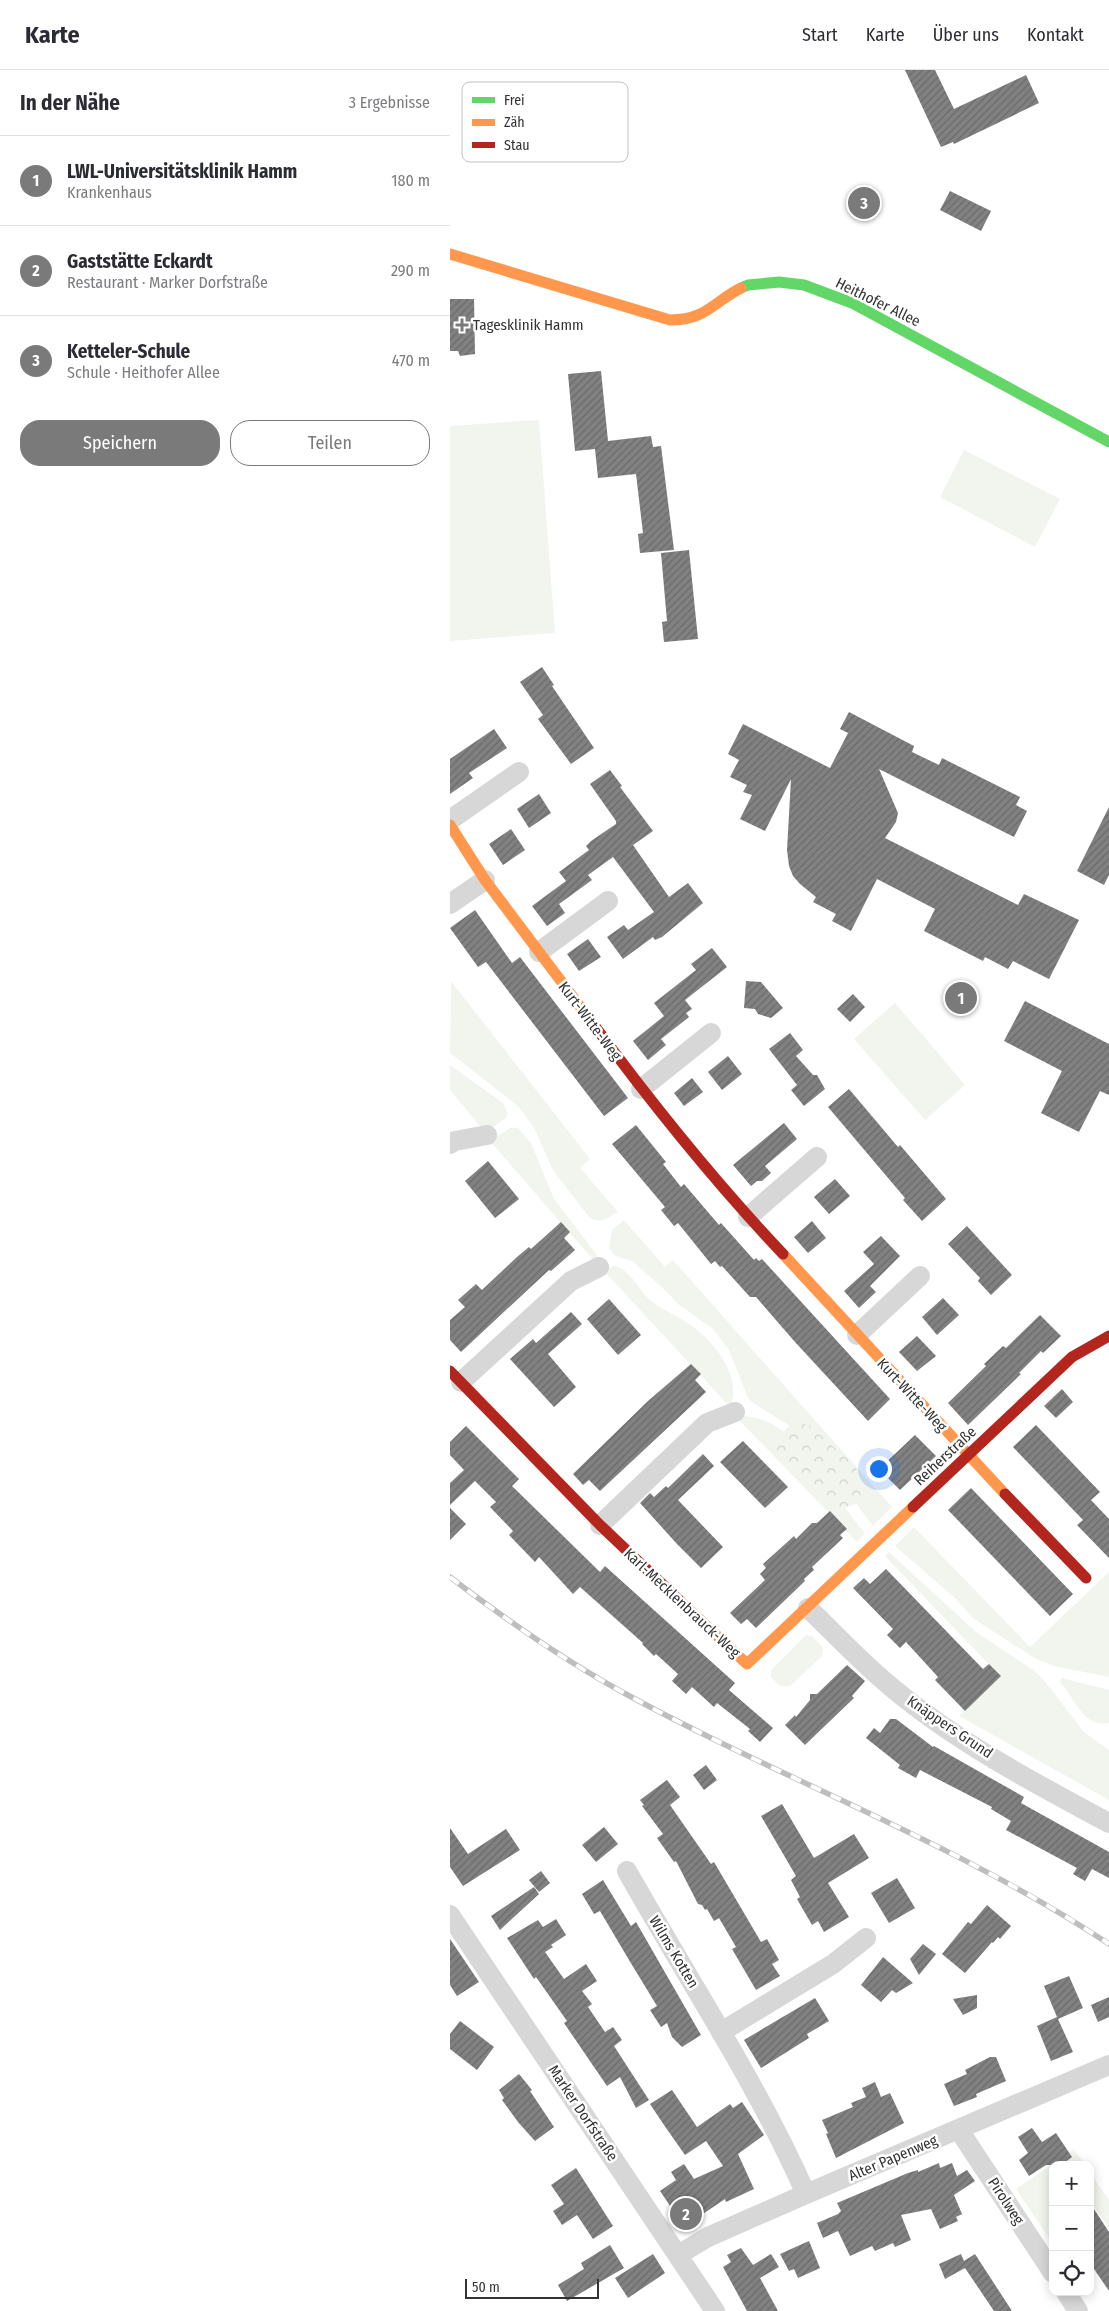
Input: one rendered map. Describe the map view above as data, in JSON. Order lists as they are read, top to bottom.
{
  "streets": {
    "street": [
      "Heithofer Allee",
      "Kurt-Witte-Weg",
      "Reiherstraße",
      "Karl-Mecklenbrauck-Weg",
      "Knäppers Grund",
      "Wilms Kotten",
      "Marker Dorfstraße",
      "Alter Papenweg",
      "Pirolweg"
    ]
  },
  "crossings": [
    ["Kurt-Witte-Weg", "Reiherstraße"],
    ["Reiherstraße", "Karl-Mecklenbrauck-Weg"],
    ["Reiherstraße", "Knäppers Grund"],
    ["Karl-Mecklenbrauck-Weg", "Knäppers Grund"],
    ["Wilms Kotten", "Alter Papenweg"],
    ["Marker Dorfstraße", "Alter Papenweg"],
    ["Alter Papenweg", "Pirolweg"]
  ],
  "places": {
    "health": ["Tagesklinik Hamm"]
  },
  "legend": ["Frei", "Zäh", "Stau"],
  "scale_bar": "50 m",
  "page": {
    "header": "Karte",
    "nav": [
      "Start",
      "Karte",
      "Über uns",
      "Kontakt"
    ],
    "heading": ["In der Nähe", "3 Ergebnisse"],
    "list": [
      {
        "mark": "1",
        "name": "LWL-Universitätsklinik Hamm",
        "note": "Krankenhaus",
        "value": "180 m"
      },
      {
        "mark": "2",
        "name": "Gaststätte Eckardt",
        "note": "Restaurant · Marker Dorfstraße",
        "value": "290 m"
      },
      {
        "mark": "3",
        "name": "Ketteler-Schule",
        "note": "Schule · Heithofer Allee",
        "value": "470 m"
      }
    ],
    "pins": ["3", "1", "2"],
    "buttons": ["Speichern", "Teilen"],
    "map_buttons": ["+", "−"],
    "scale": "50 m"
  }
}
